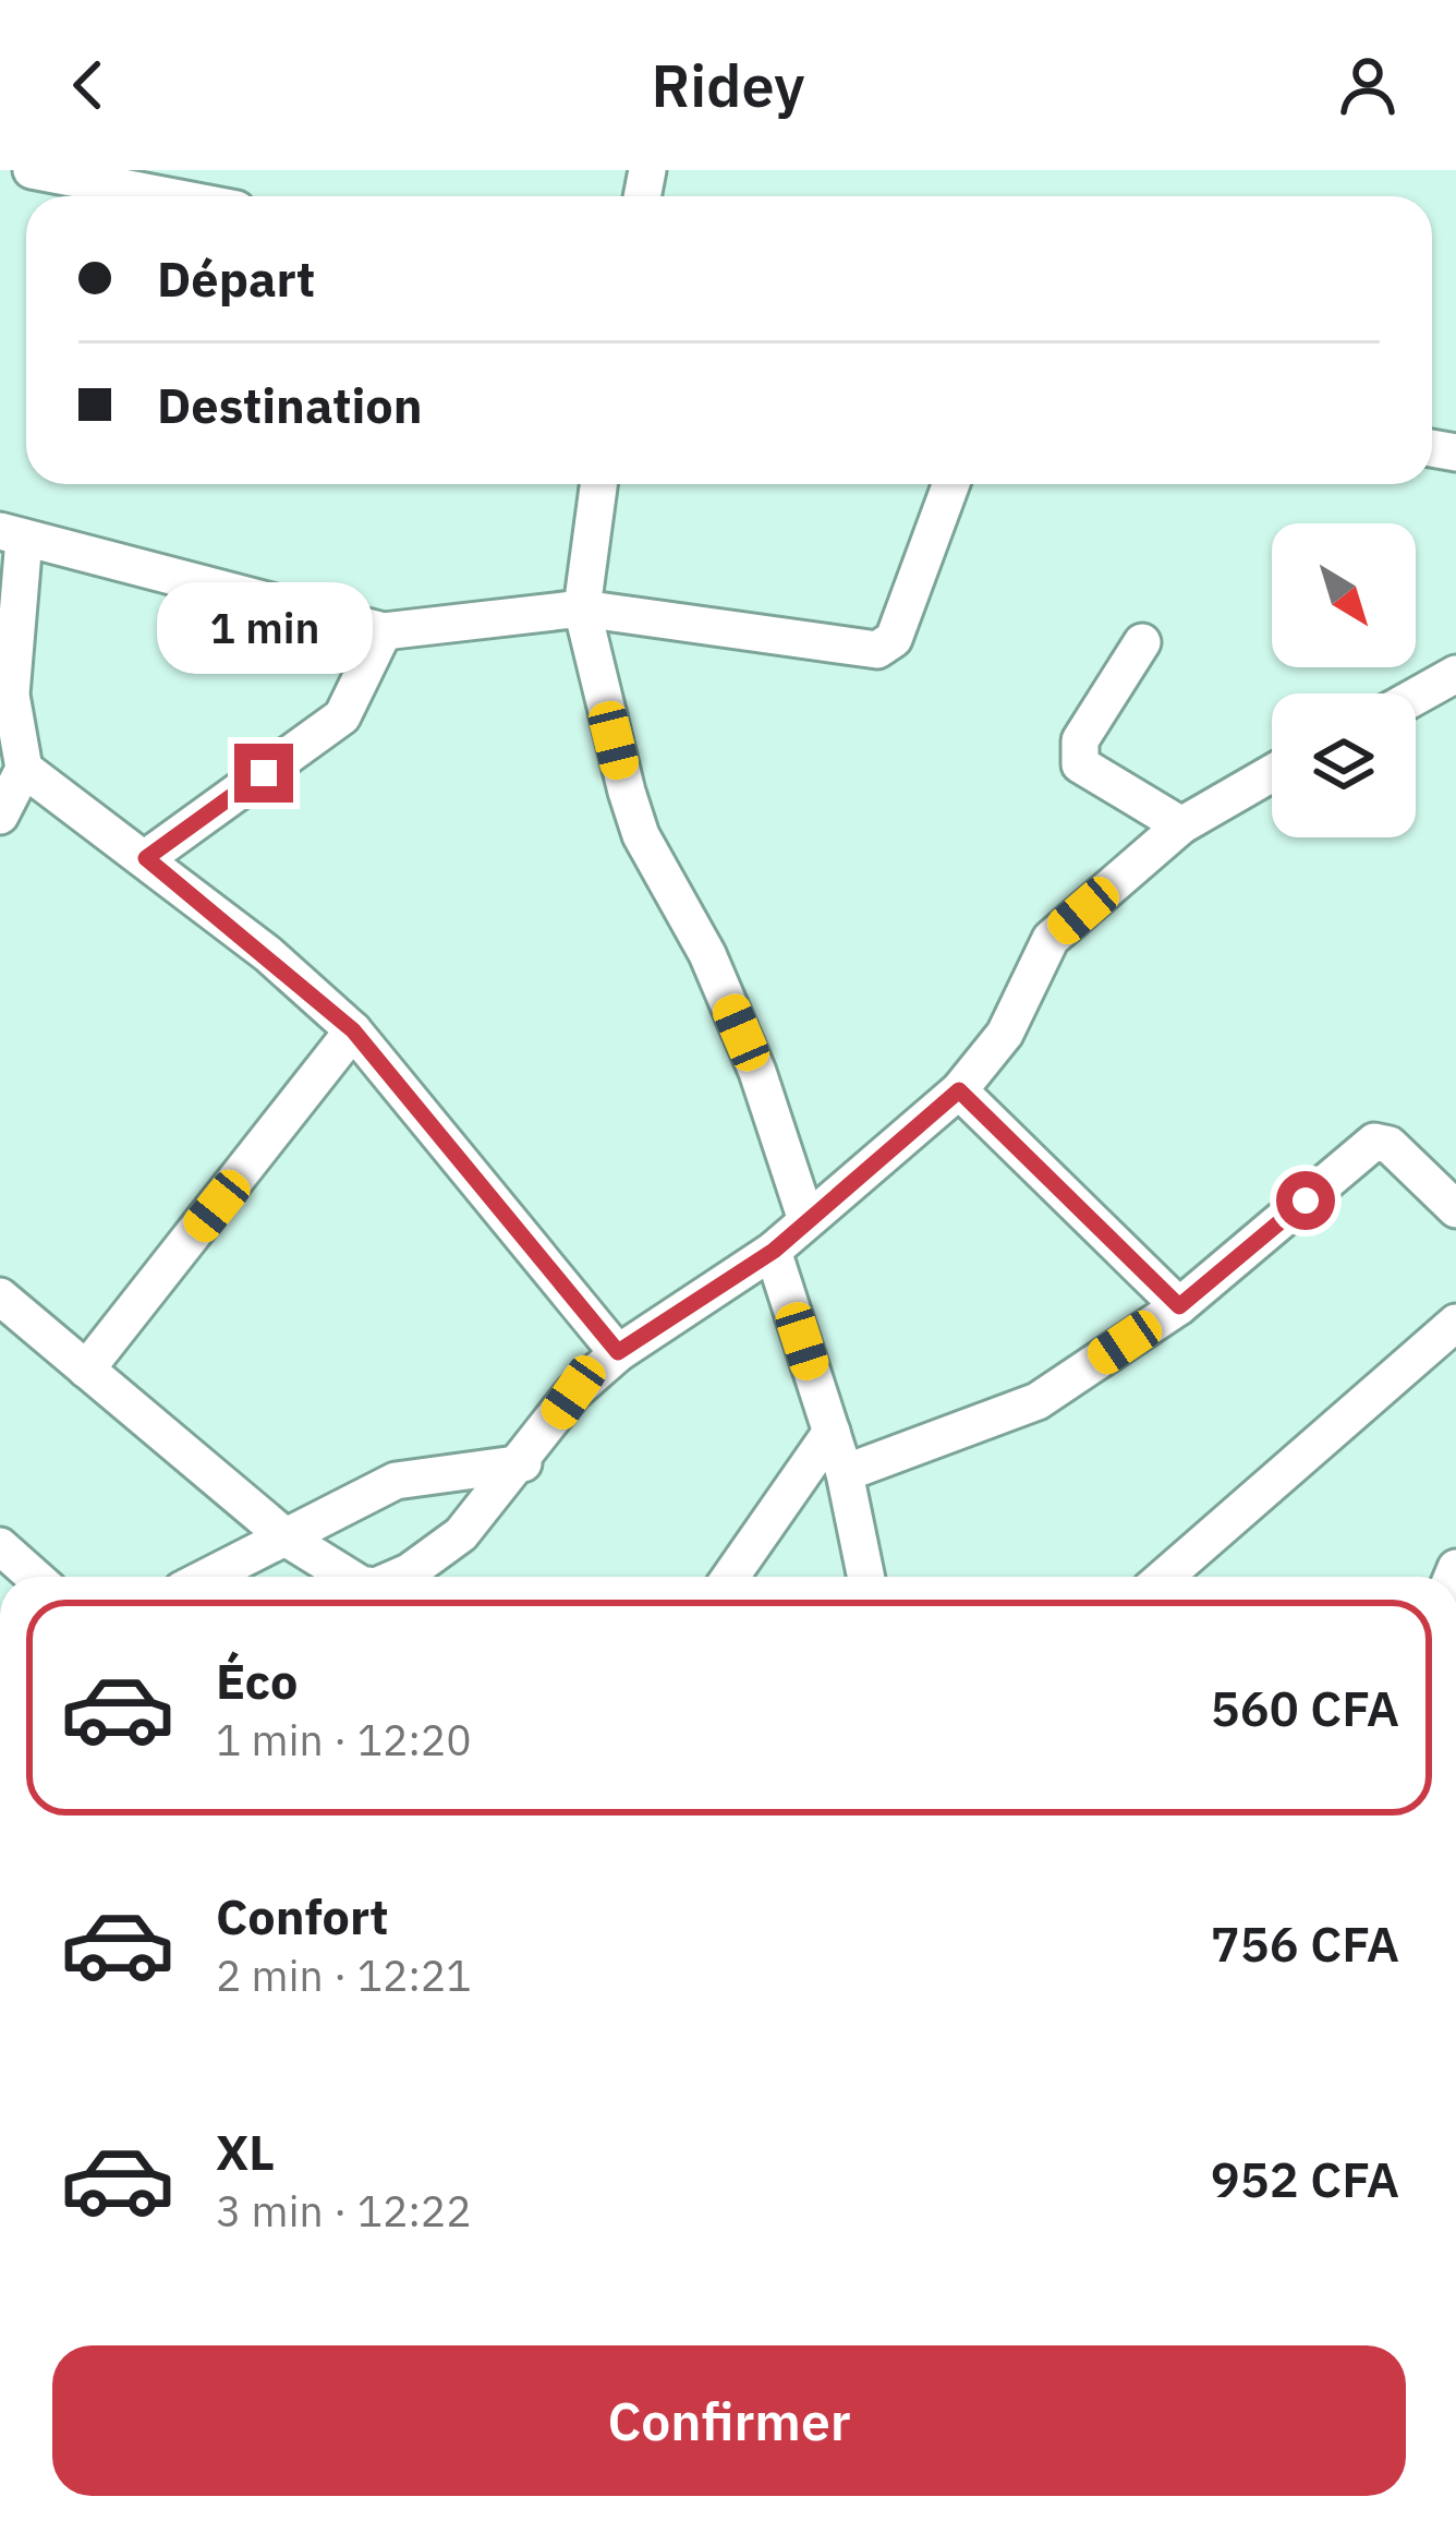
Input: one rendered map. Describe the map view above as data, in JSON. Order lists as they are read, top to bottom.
{
  "north": "bottom right",
  "page": {
    "header": "Ridey",
    "banner": ["Départ", "Destination"],
    "bubble": "1 min",
    "list": [
      {
        "name": "Éco",
        "note": "1 min · 12:20",
        "value": "560 CFA"
      },
      {
        "name": "Confort",
        "note": "2 min · 12:21",
        "value": "756 CFA"
      },
      {
        "name": "XL",
        "note": "3 min · 12:22",
        "value": "952 CFA"
      }
    ],
    "buttons": "Confirmer"
  }
}
